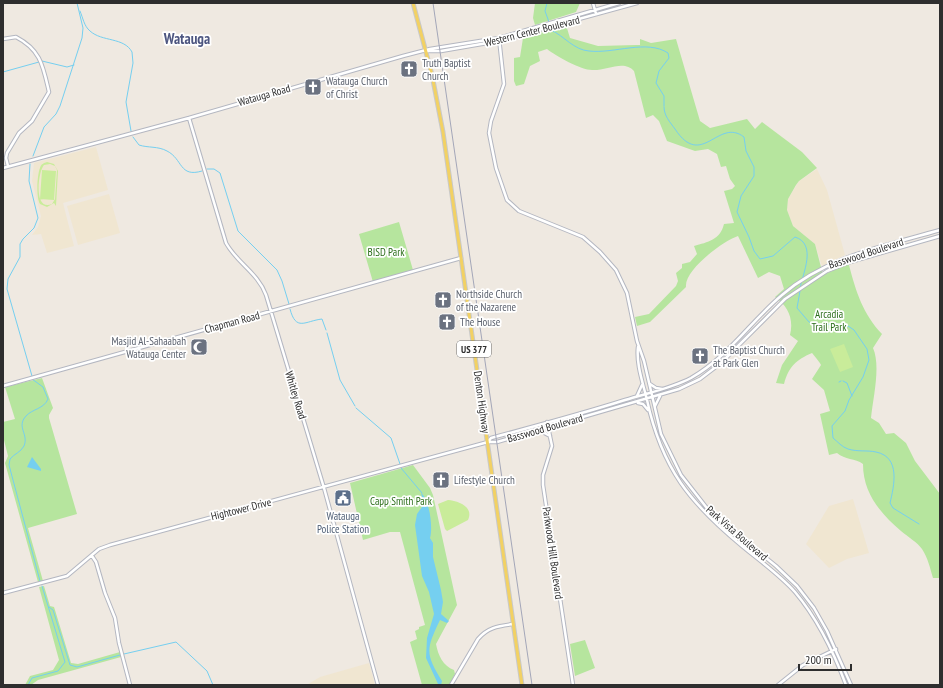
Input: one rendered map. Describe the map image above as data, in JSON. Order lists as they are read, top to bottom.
{
  "streets": {
    "main road": [
      "Western Center Boulevard",
      "Watauga Road",
      "Basswood Boulevard",
      "Chapman Road",
      "US 377",
      "Whitley Road",
      "Denton Highway",
      "Hightower Drive",
      "Park Vista Boulevard",
      "Parkwood Hill Boulevard"
    ]
  },
  "crossings": [
    ["Western Center Boulevard", "Watauga Road"],
    ["Western Center Boulevard", "Denton Highway"],
    ["Western Center Boulevard", "Park Vista Boulevard"],
    ["Watauga Road", "Whitley Road"],
    ["Watauga Road", "Denton Highway"],
    ["Basswood Boulevard", "Denton Highway"],
    ["Basswood Boulevard", "Hightower Drive"],
    ["Basswood Boulevard", "Park Vista Boulevard"],
    ["Basswood Boulevard", "Parkwood Hill Boulevard"],
    ["Chapman Road", "Whitley Road"],
    ["Chapman Road", "Denton Highway"],
    ["Whitley Road", "Hightower Drive"],
    ["Denton Highway", "Hightower Drive"]
  ],
  "districts": ["Watauga"],
  "parks": ["BISD Park", "Arcadia Trail Park", "Capp Smith Park"],
  "places": {
    "church": [
      "Truth Baptist Church",
      "Watauga Church of Christ",
      "Northside Church of the Nazarene",
      "The House",
      "The Baptist Church at Park Glen",
      "Lifestyle Church"
    ],
    "mosque": ["Masjid Al-Sahaabah Watauga Center"],
    "public building": ["Watauga Police Station"]
  },
  "scale_bar": "200 m"
}
